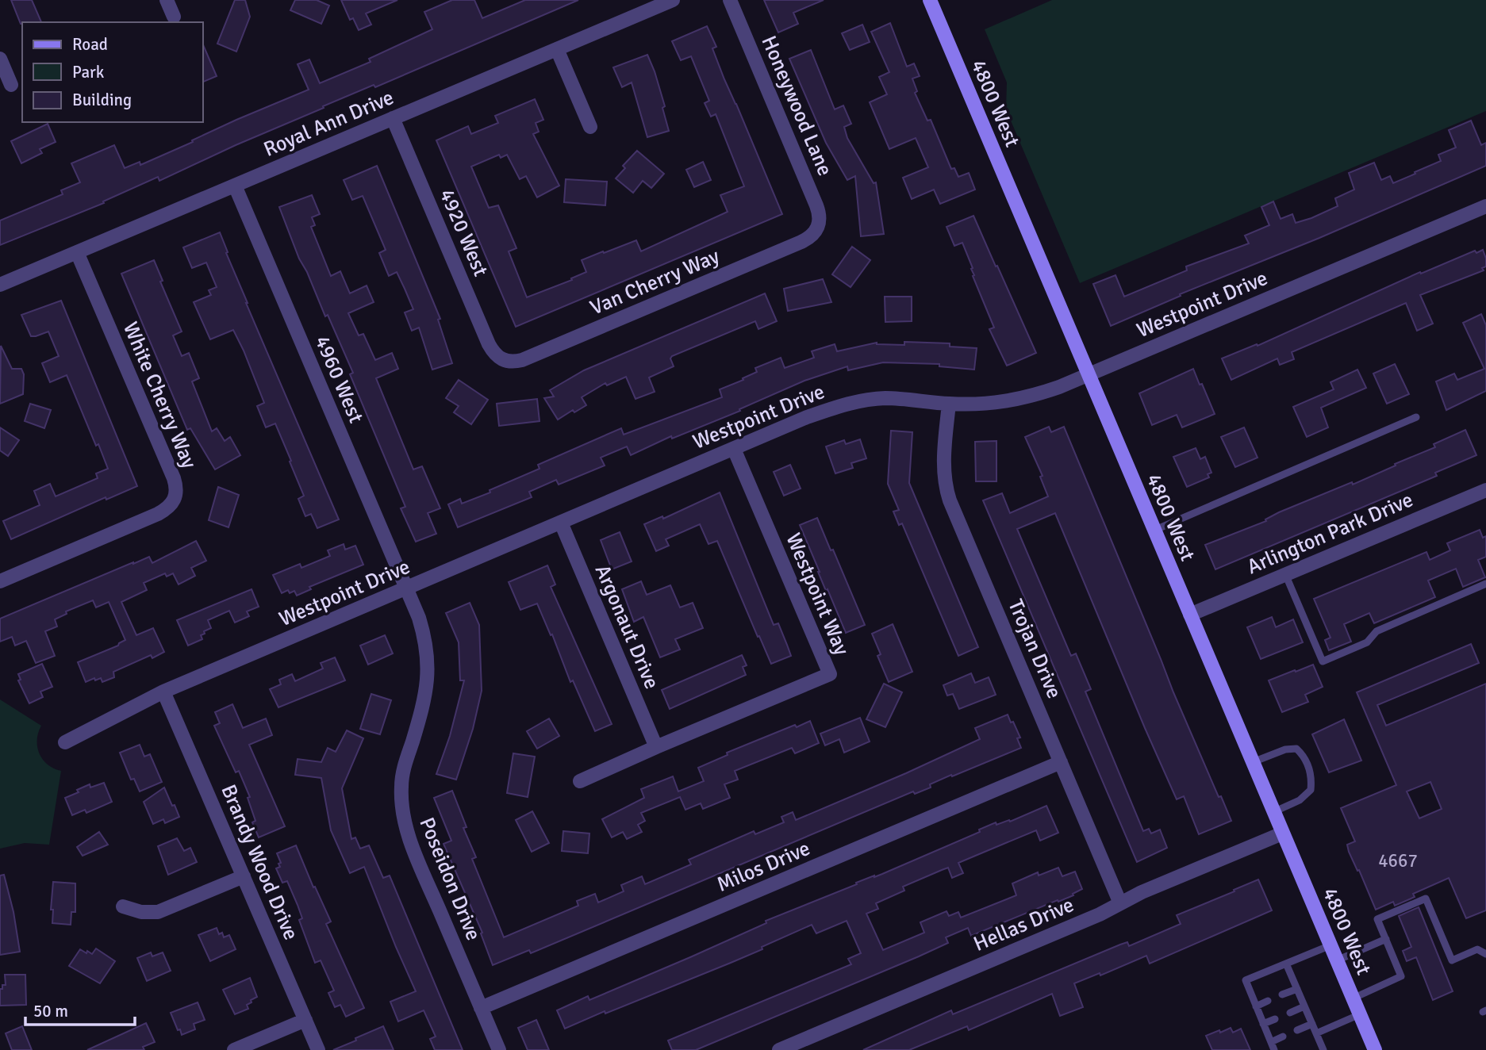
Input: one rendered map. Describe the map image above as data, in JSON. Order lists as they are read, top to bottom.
{
  "streets": {
    "main road": ["4800 West"],
    "street": [
      "Honeywood Lane",
      "Royal Ann Drive",
      "4920 West",
      "Van Cherry Way",
      "Westpoint Drive",
      "4960 West",
      "White Cherry Way",
      "Arlington Park Drive",
      "Westpoint Way",
      "Argonaut Drive",
      "Trojan Drive",
      "Brandy Wood Drive",
      "Milos Drive",
      "Poseidon Drive",
      "Hellas Drive"
    ]
  },
  "crossings": [
    ["4800 West", "Westpoint Drive"],
    ["4800 West", "Arlington Park Drive"],
    ["4800 West", "Hellas Drive"],
    ["Honeywood Lane", "Van Cherry Way"],
    ["Royal Ann Drive", "4920 West"],
    ["Royal Ann Drive", "4960 West"],
    ["Royal Ann Drive", "White Cherry Way"],
    ["4920 West", "Van Cherry Way"],
    ["Westpoint Drive", "4960 West"],
    ["Westpoint Drive", "Westpoint Way"],
    ["Westpoint Drive", "Argonaut Drive"],
    ["Westpoint Drive", "Trojan Drive"],
    ["Westpoint Drive", "Brandy Wood Drive"],
    ["Westpoint Drive", "Poseidon Drive"],
    ["4960 West", "Poseidon Drive"],
    ["Westpoint Way", "Argonaut Drive"],
    ["Trojan Drive", "Milos Drive"],
    ["Trojan Drive", "Hellas Drive"],
    ["Milos Drive", "Poseidon Drive"]
  ],
  "house_numbers": ["4667"],
  "legend": ["Road", "Park", "Building"],
  "scale_bar": "50 m"
}
